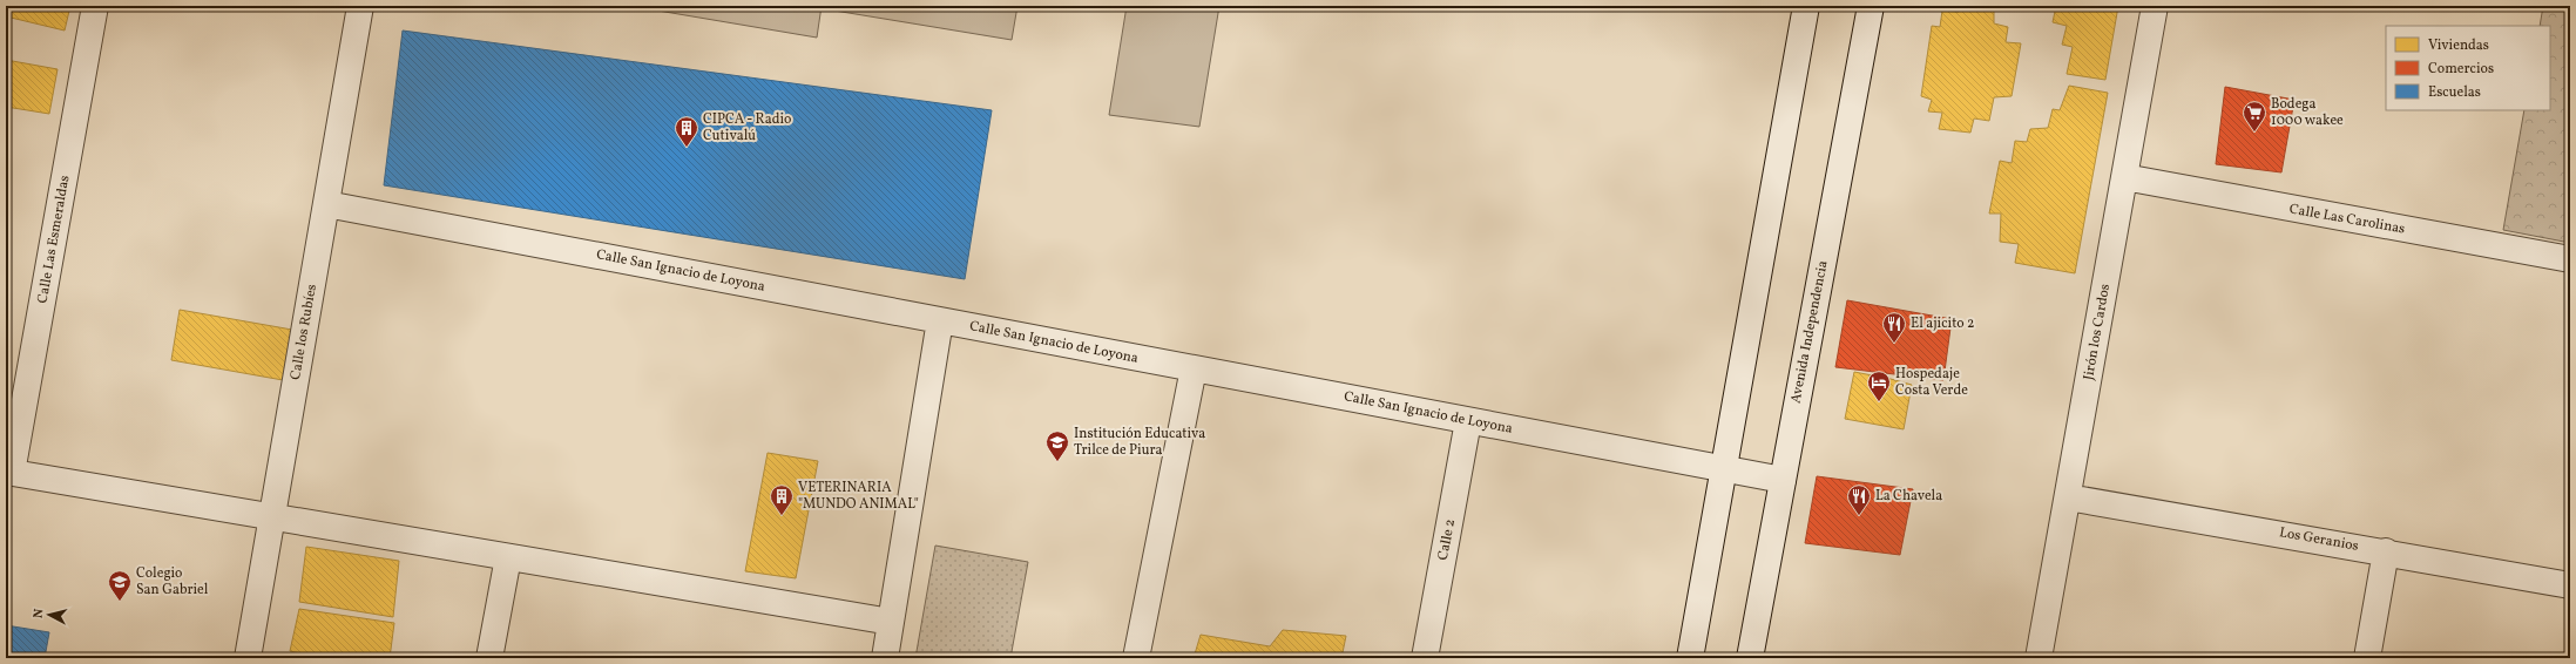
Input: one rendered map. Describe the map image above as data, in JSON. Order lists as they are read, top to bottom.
{
  "streets": {
    "street": [
      "Calle Las Carolinas",
      "Calle Las Esmeraldas",
      "Calle San Ignacio de Loyona",
      "Calle los Rubíes",
      "Avenida Independencia",
      "Jirón los Cardos",
      "Calle 2",
      "Los Geranios"
    ]
  },
  "crossings": [
    ["Calle Las Carolinas", "Jirón los Cardos"],
    ["Calle San Ignacio de Loyona", "Calle los Rubíes"],
    ["Calle San Ignacio de Loyona", "Avenida Independencia"],
    ["Calle San Ignacio de Loyona", "Calle 2"],
    ["Jirón los Cardos", "Los Geranios"]
  ],
  "places": {
    "supermarket": ["Bodega 1000 wakee"],
    "building": ["CIPCA - Radio Cutivalú", "VETERINARIA \"MUNDO ANIMAL\""],
    "restaurant": ["El ajicito 2", "La Chavela"],
    "hotel": ["Hospedaje Costa Verde"],
    "school or university": ["Institución Educativa Trilce de Piura", "Colegio San Gabriel"]
  },
  "legend": ["Viviendas", "Comercios", "Escuelas"],
  "north": "left"
}
